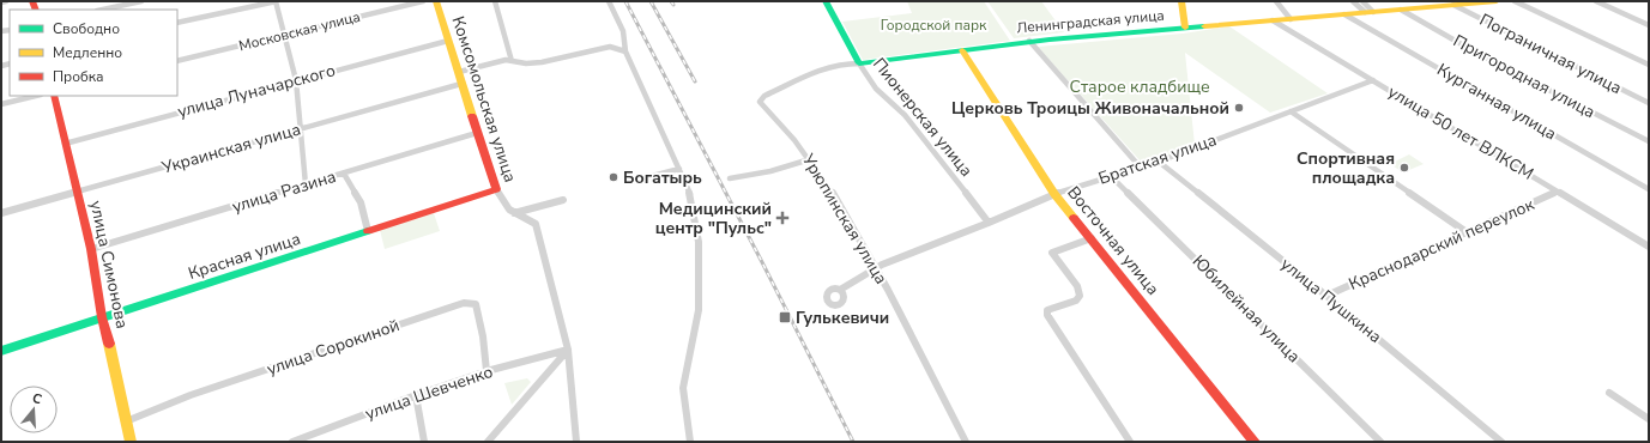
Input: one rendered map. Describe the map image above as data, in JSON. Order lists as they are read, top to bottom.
{
  "streets": {
    "street": [
      "Ленинградская улица",
      "Московская улица",
      "Пограничная улица",
      "Пригородная улица",
      "улица Луначарского",
      "Комсомольская улица",
      "Курганная улица",
      "Пионерская улица",
      "улица 50 лет ВЛКСМ",
      "Украинская улица",
      "Братская улица",
      "улица Разина",
      "Урюпинская улица",
      "Восточная улица",
      "Краснодарский переулок",
      "Красная улица",
      "улица Симонова",
      "улица Пушкина",
      "Юбилейная улица",
      "улица Сорокиной",
      "улица Шевченко"
    ]
  },
  "crossings": [
    ["Ленинградская улица", "Пограничная улица"],
    ["Ленинградская улица", "Пригородная улица"],
    ["Ленинградская улица", "Курганная улица"],
    ["Ленинградская улица", "Пионерская улица"],
    ["Ленинградская улица", "улица 50 лет ВЛКСМ"],
    ["Ленинградская улица", "Урюпинская улица"],
    ["Ленинградская улица", "Восточная улица"],
    ["улица Луначарского", "Комсомольская улица"],
    ["улица Луначарского", "улица Симонова"],
    ["Комсомольская улица", "Украинская улица"],
    ["Комсомольская улица", "улица Разина"],
    ["Комсомольская улица", "Красная улица"],
    ["Комсомольская улица", "улица Шевченко"],
    ["Пионерская улица", "Братская улица"],
    ["Пионерская улица", "Урюпинская улица"],
    ["улица 50 лет ВЛКСМ", "Братская улица"],
    ["улица 50 лет ВЛКСМ", "Краснодарский переулок"],
    ["Украинская улица", "улица Симонова"],
    ["Братская улица", "Урюпинская улица"],
    ["Братская улица", "Восточная улица"],
    ["Братская улица", "улица Пушкина"],
    ["Братская улица", "Юбилейная улица"],
    ["улица Разина", "улица Симонова"],
    ["Краснодарский переулок", "улица Пушкина"],
    ["Красная улица", "улица Симонова"],
    ["улица Симонова", "улица Сорокиной"],
    ["улица Сорокиной", "улица Шевченко"]
  ],
  "parks": ["Городской парк", "Старое кладбище"],
  "places": {
    "other": ["Церковь Троицы Живоначальной", "Спортивная площадка", "Богатырь"],
    "health": ["Медицинский центр \"Пульс\""],
    "transit": ["Гулькевичи"]
  },
  "legend": ["Свободно", "Медленно", "Пробка"],
  "north": "top"
}
